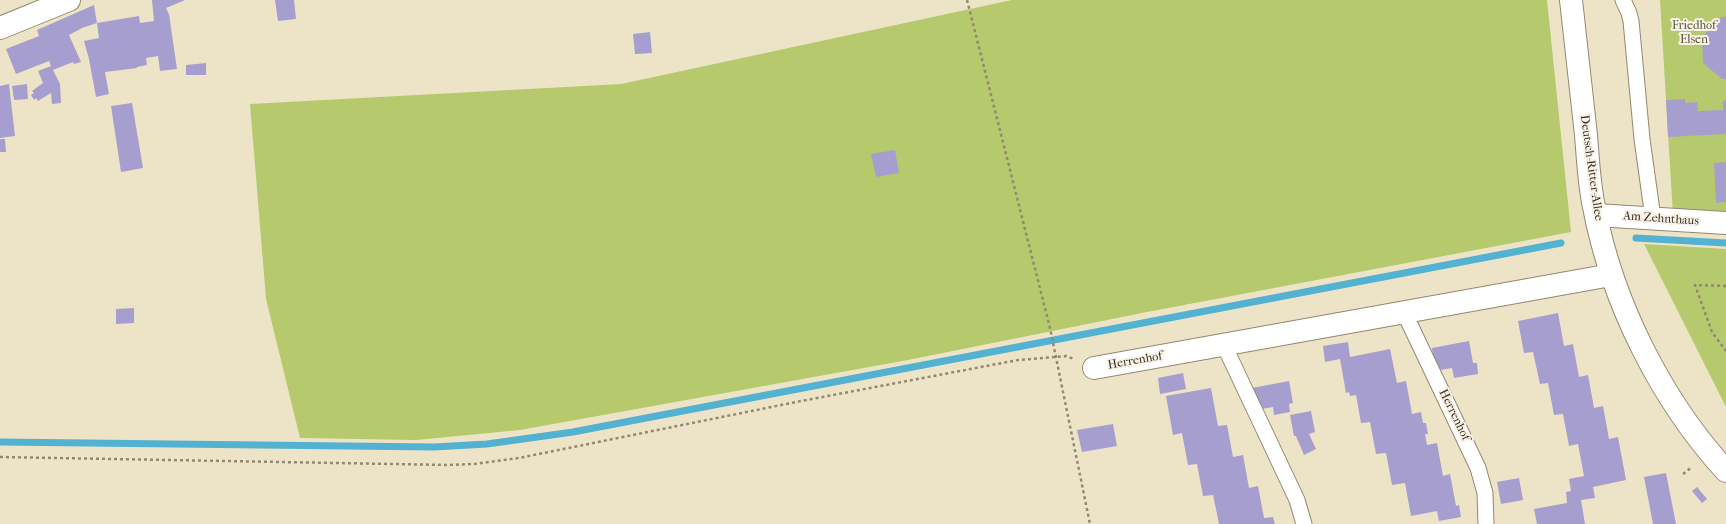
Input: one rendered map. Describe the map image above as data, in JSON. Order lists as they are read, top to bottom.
{
  "streets": {
    "street": ["Deutsch-Ritter-Allee", "Am Zehnthaus", "Herrenhof"]
  },
  "crossings": [
    ["Deutsch-Ritter-Allee", "Am Zehnthaus"],
    ["Deutsch-Ritter-Allee", "Herrenhof"]
  ],
  "parks": ["Friedhof Elsen"]
}
